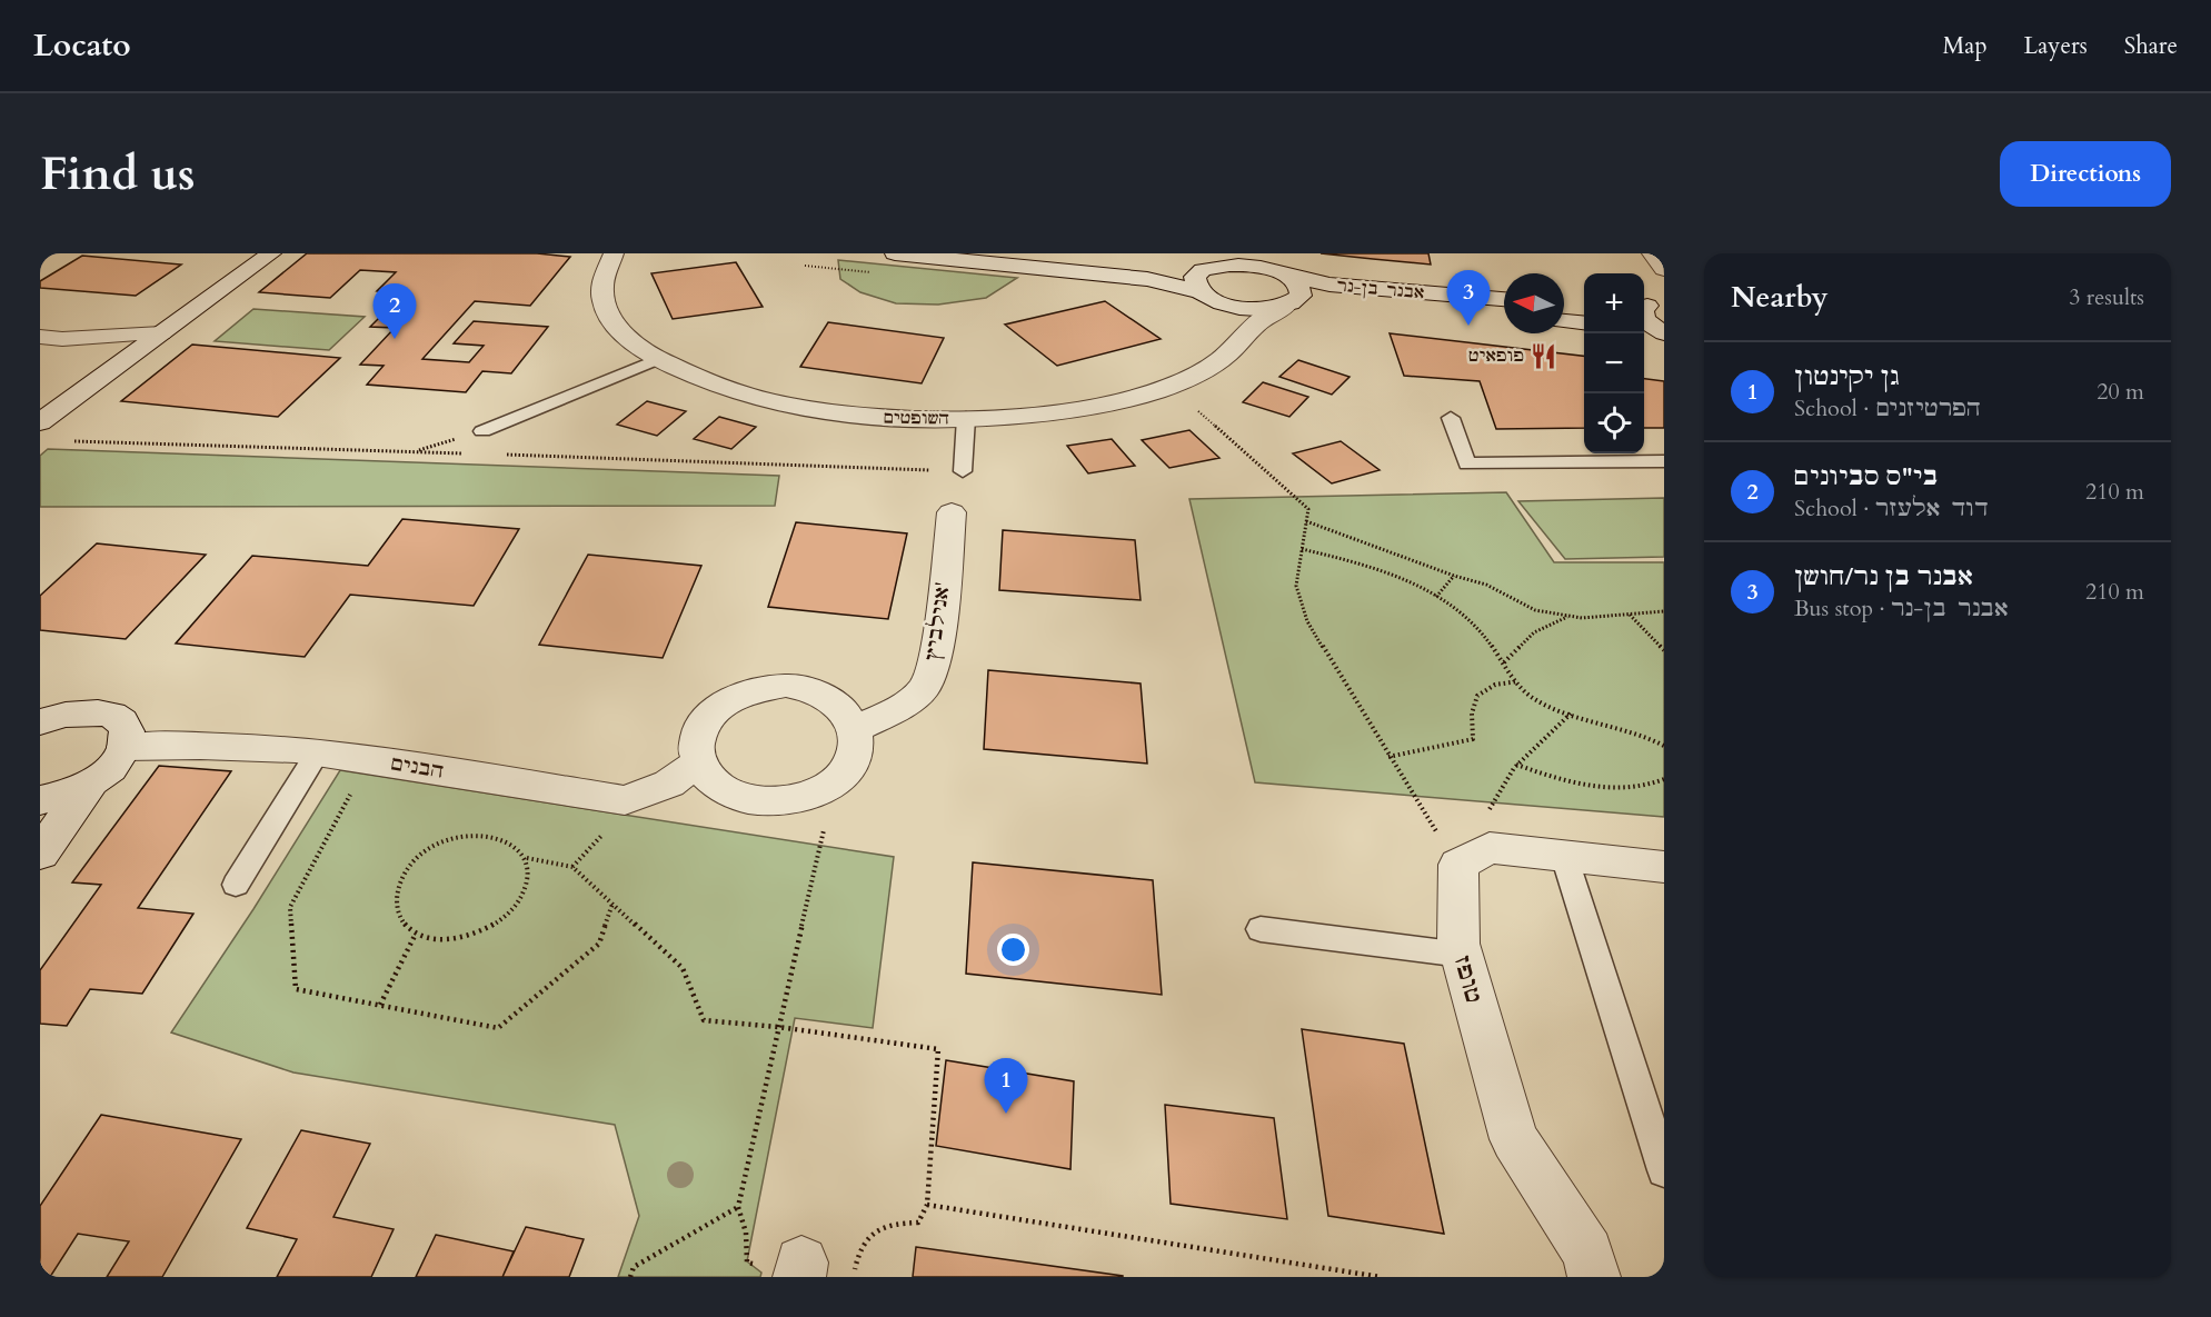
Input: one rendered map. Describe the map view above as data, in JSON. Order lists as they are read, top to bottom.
{
  "streets": {
    "street": [
      "אבנר בן-נר",
      "השופטים",
      "אנילביץ'",
      "הבנים",
      "טופז"
    ]
  },
  "crossings": [
    ["אבנר בן-נר", "השופטים"],
    ["אנילביץ'", "הבנים"]
  ],
  "places": {
    "restaurant": ["פופאיט"]
  },
  "north": "left",
  "page": {
    "header": "Locato",
    "nav": ["Map", "Layers", "Share"],
    "buttons": "Directions",
    "title": "Find us",
    "heading": ["Nearby", "3 results"],
    "pins": ["3", "2", "1"],
    "map_buttons": ["+", "−"],
    "list": [
      {
        "mark": "1",
        "name": "גן יקינטון",
        "note": "School · הפרטיזנים",
        "value": "20 m"
      },
      {
        "mark": "2",
        "name": "בי\"ס סביונים",
        "note": "School · דוד אלעזר",
        "value": "210 m"
      },
      {
        "mark": "3",
        "name": "אבנר בן נר/חושן",
        "note": "Bus stop · אבנר בן-נר",
        "value": "210 m"
      }
    ]
  }
}
